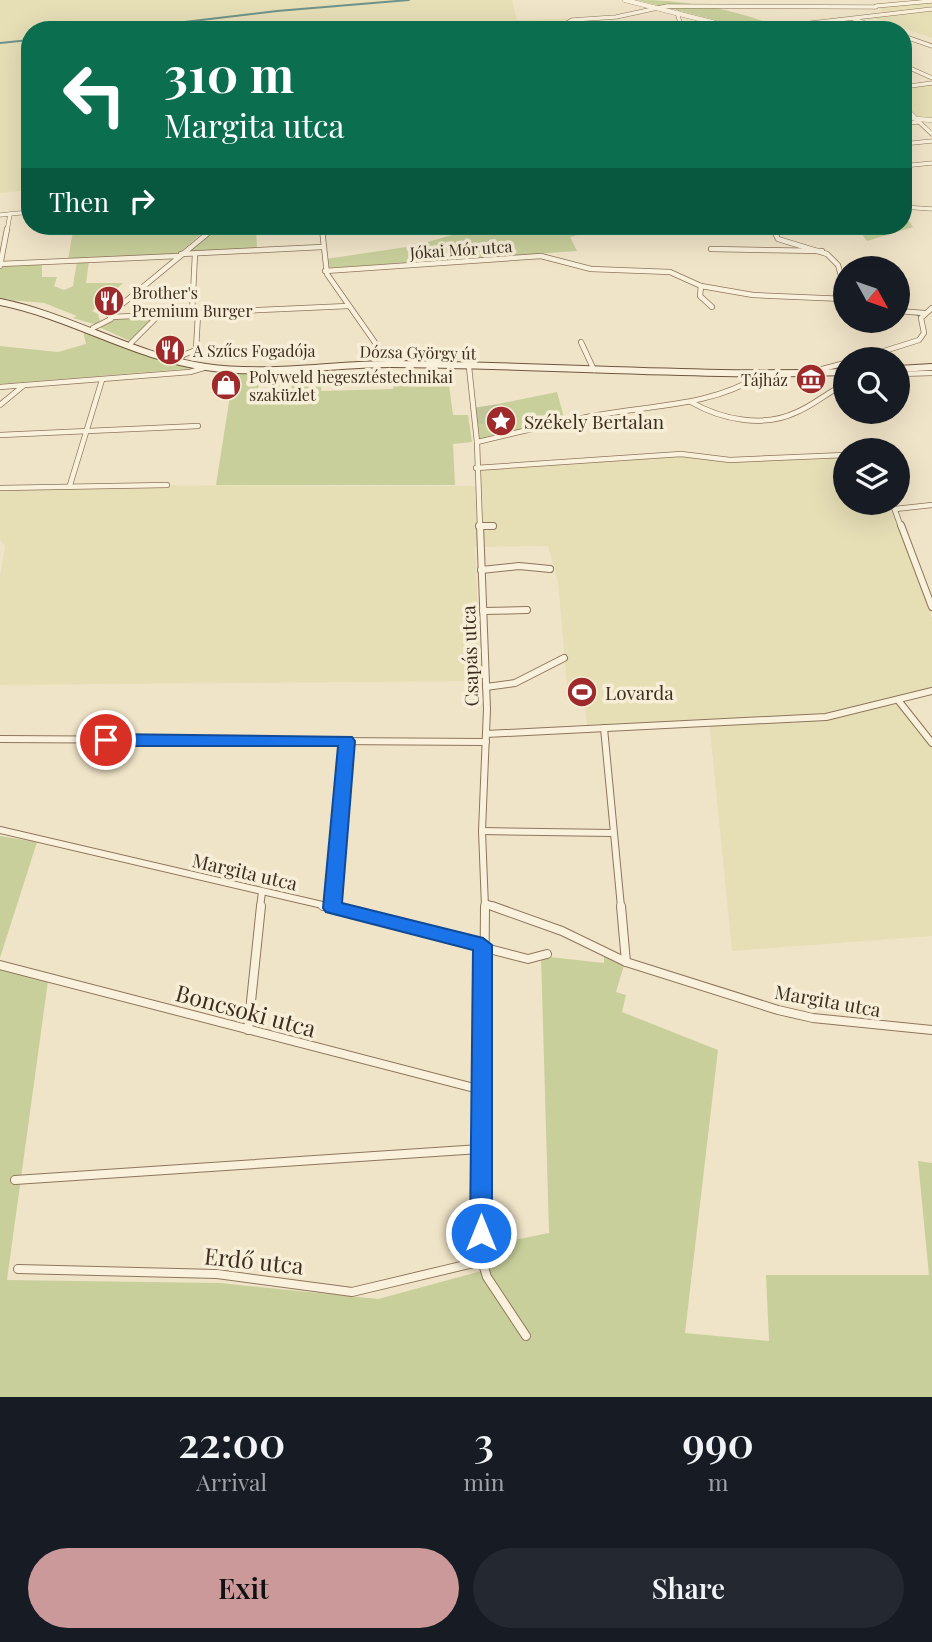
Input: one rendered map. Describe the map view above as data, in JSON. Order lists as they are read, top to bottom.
{
  "streets": {
    "main road": ["Dózsa György út"],
    "street": [
      "Jókai Mór utca",
      "Csapás utca",
      "Margita utca",
      "Boncsoki utca",
      "Erdő utca"
    ]
  },
  "crossings": [
    ["Dózsa György út", "Csapás utca"],
    ["Csapás utca", "Margita utca"],
    ["Csapás utca", "Boncsoki utca"],
    ["Csapás utca", "Erdő utca"]
  ],
  "places": {
    "restaurant": ["Brother's Premium Burger", "A Szűcs Fogadója"],
    "museum": ["Tájház"],
    "shop": ["Polyweld hegesztéstechnikai szaküzlet"],
    "place": ["Székely Bertalan"],
    "sports": ["Lovarda"]
  },
  "north": "bottom right",
  "page": {
    "turn": ["310 m", "Margita utca"],
    "then": "Then",
    "eta": [
      "22:00",
      "Arrival",
      "3",
      "min",
      "990",
      "m"
    ],
    "buttons": ["Exit", "Share"]
  }
}
